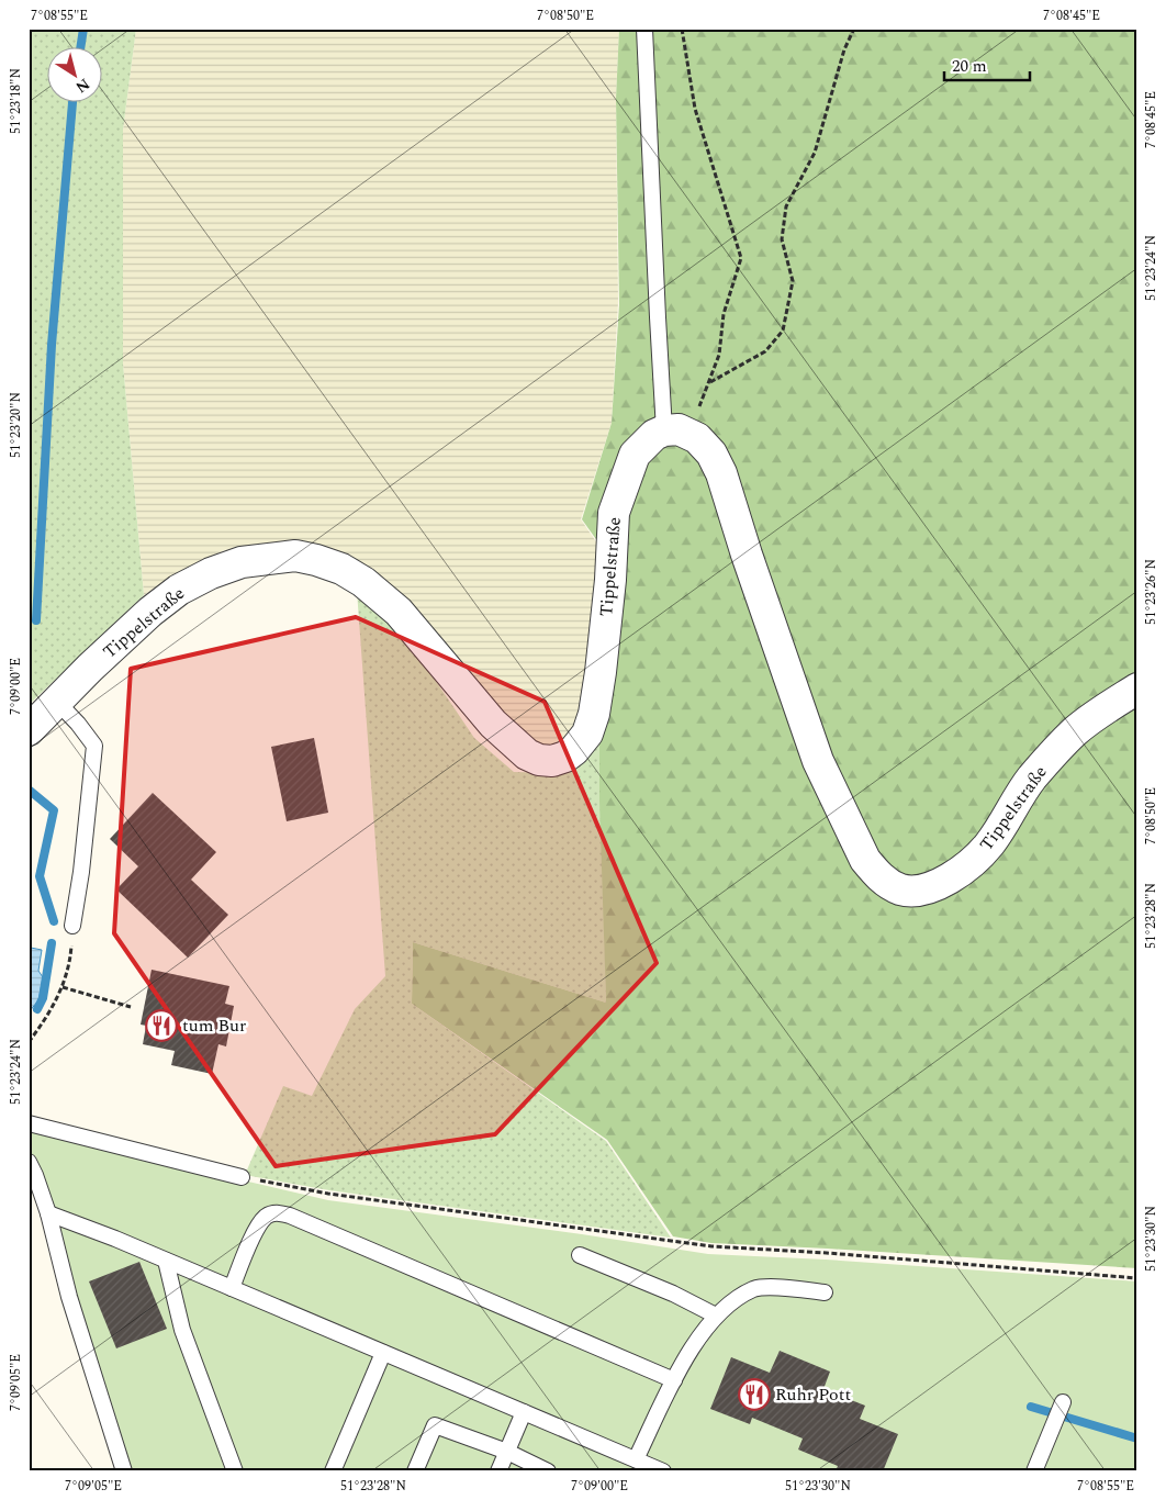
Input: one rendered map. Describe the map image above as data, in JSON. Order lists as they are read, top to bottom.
{
  "streets": {
    "street": ["Tippelstraße"]
  },
  "places": {
    "restaurant": ["tum Bur", "Ruhr Pott"]
  },
  "scale_bar": "20 m",
  "north": "bottom right",
  "coordinates": [
    "7°08'55\"E",
    "7°08'50\"E",
    "7°08'45\"E",
    "51°23'18\"N",
    "51°23'24\"N",
    "51°23'20\"N",
    "51°23'26\"N",
    "7°09'00\"E",
    "51°23'28\"N",
    "51°23'30\"N",
    "7°09'05\"E"
  ]
}
